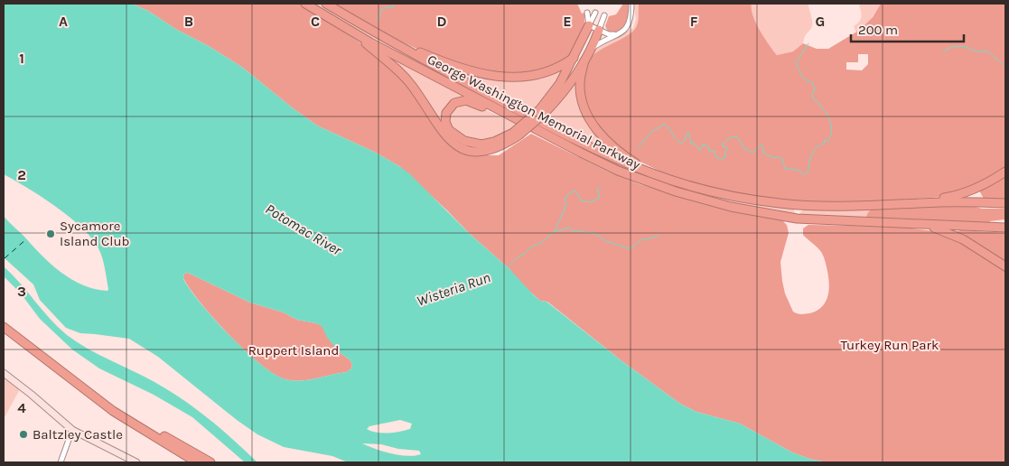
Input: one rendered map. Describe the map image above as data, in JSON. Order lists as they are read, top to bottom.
{
  "streets": {
    "highway": ["George Washington Memorial Parkway"]
  },
  "water": ["Potomac River", "Wisteria Run"],
  "parks": ["Turkey Run Park", "Ruppert Island"],
  "places": ["Sycamore Island Club", "Baltzley Castle"],
  "scale_bar": "200 m",
  "grid": {
    "columns": [
      "A",
      "B",
      "C",
      "D",
      "E",
      "F",
      "G"
    ],
    "rows": [
      "1",
      "2",
      "3",
      "4"
    ]
  }
}
